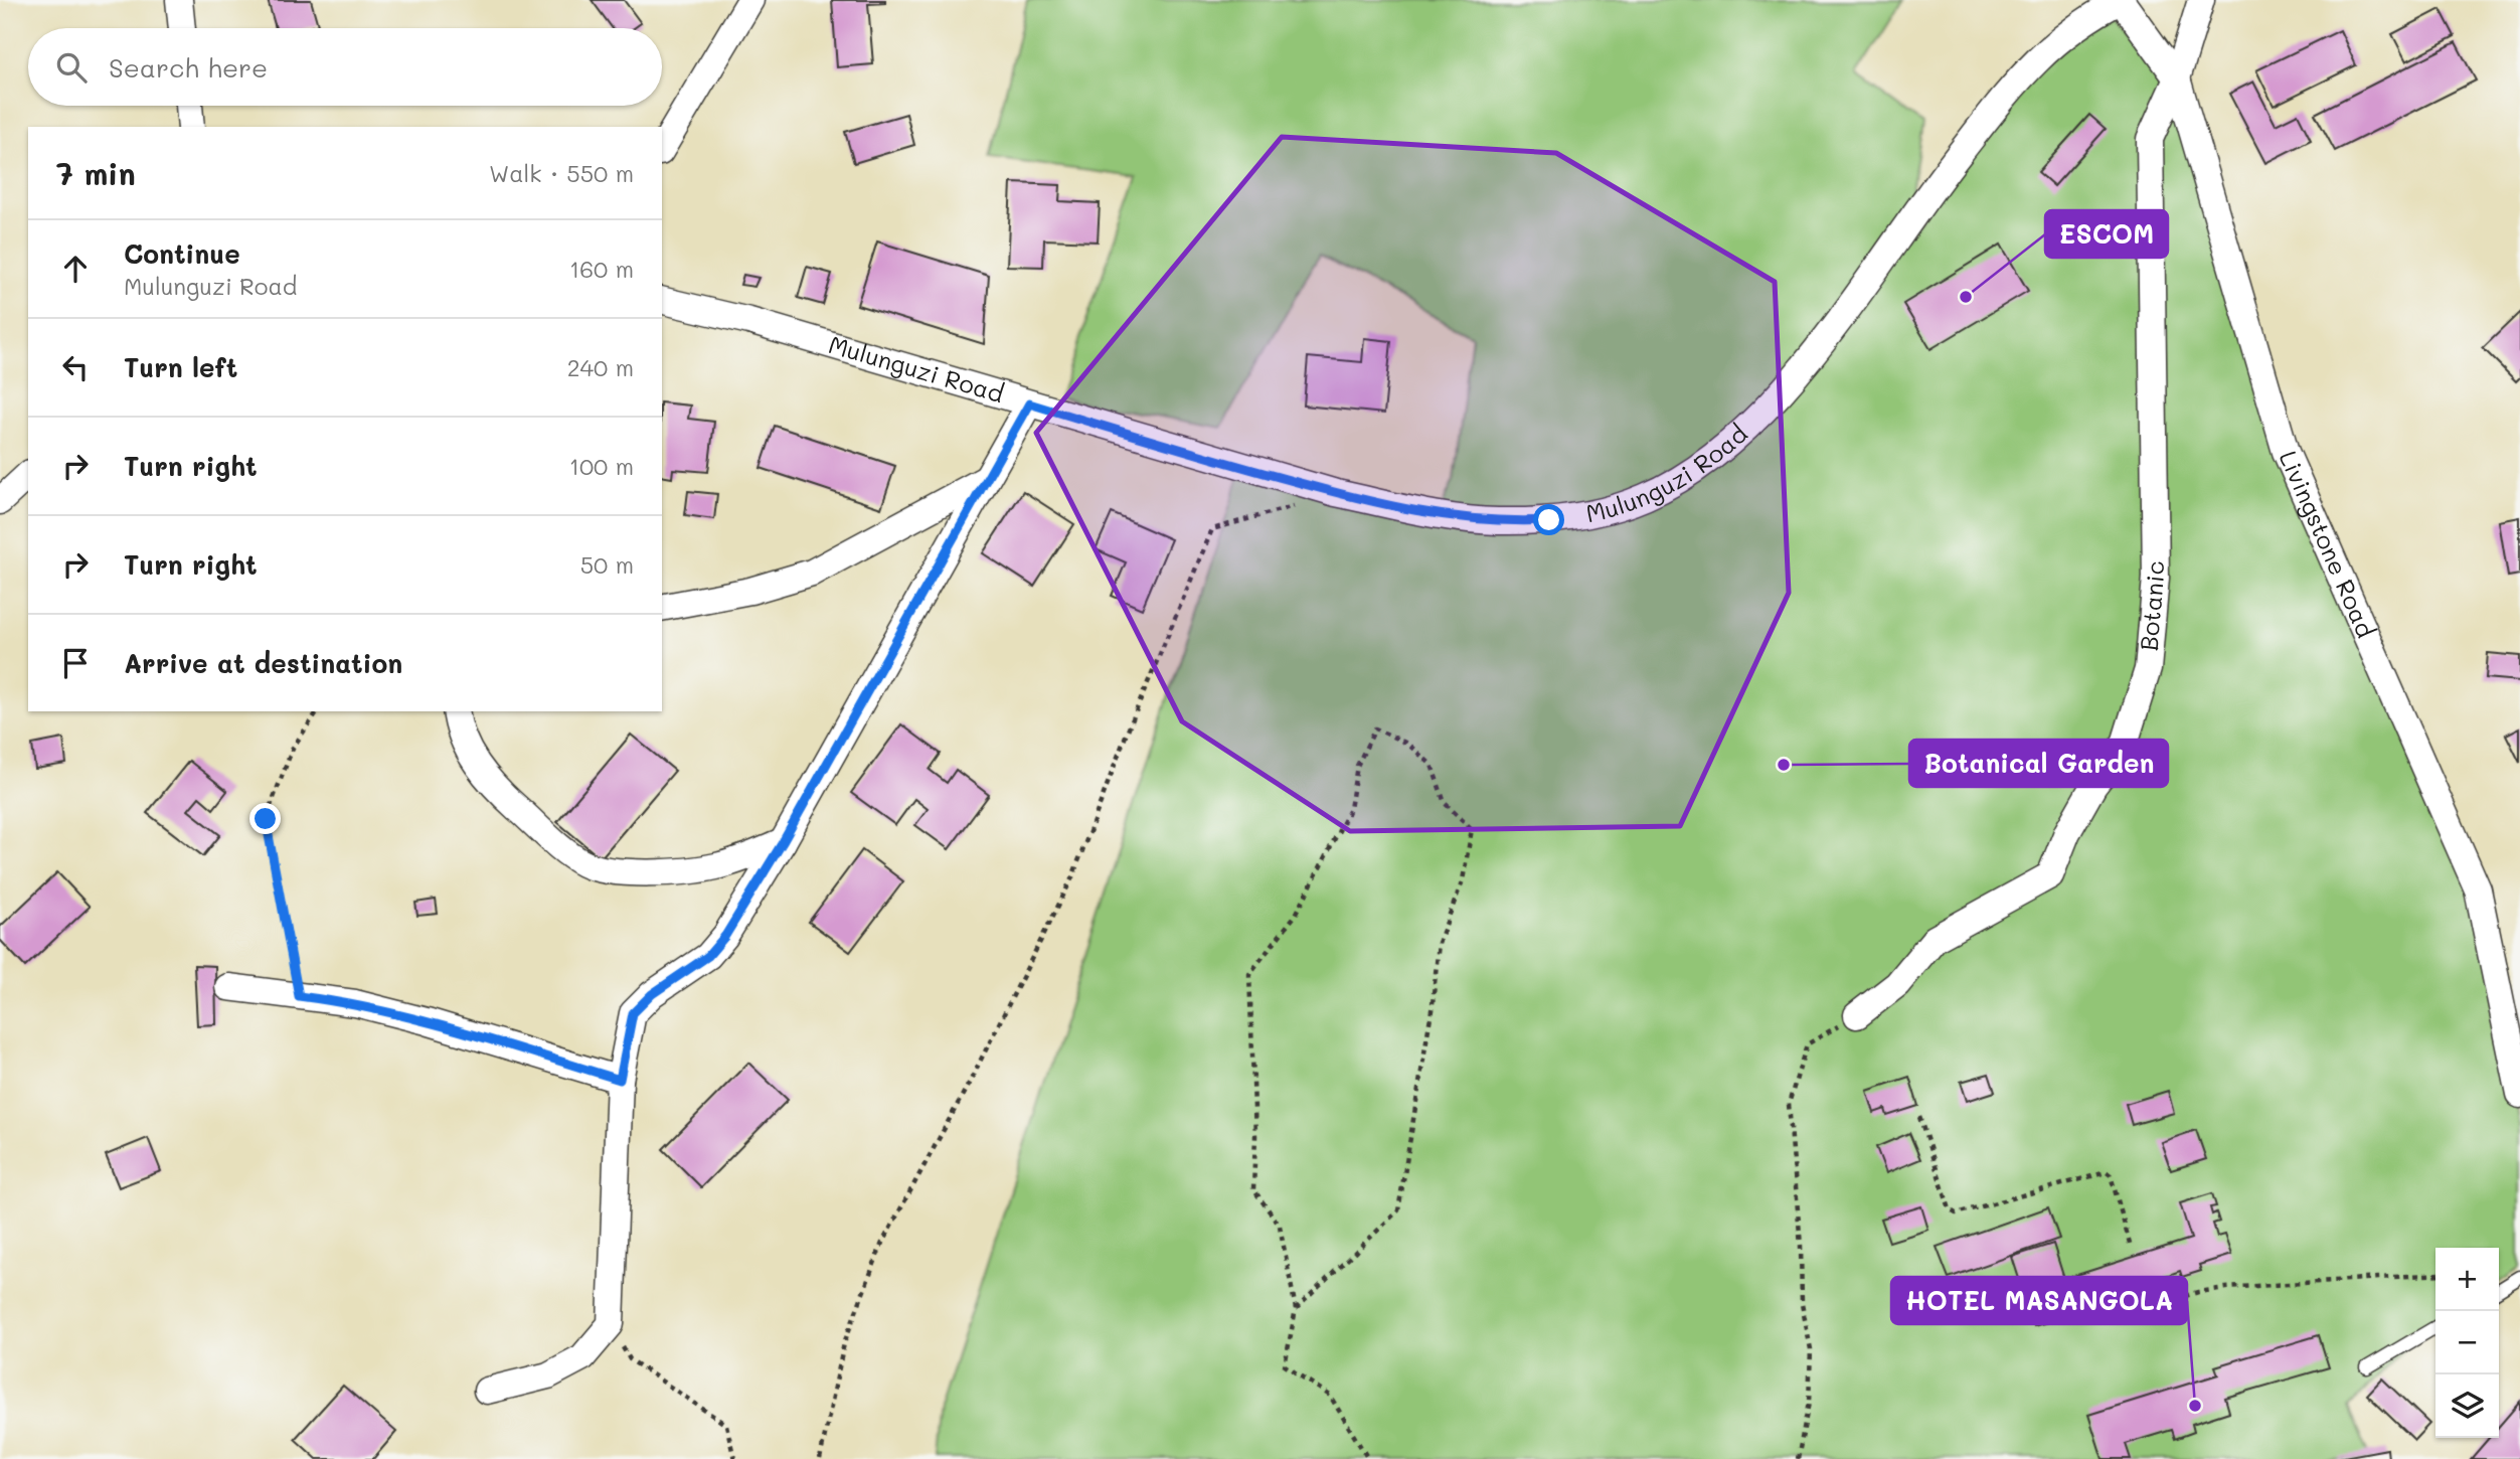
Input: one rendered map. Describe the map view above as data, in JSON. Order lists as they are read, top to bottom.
{
  "streets": {
    "street": ["Mulunguzi Road", "Livingstone Road", "Botanic"]
  },
  "crossings": [
    ["Mulunguzi Road", "Livingstone Road"],
    ["Livingstone Road", "Botanic"]
  ],
  "places": ["ESCOM", "Botanical Garden", "HOTEL MASANGOLA"],
  "page": {
    "search": "Search here",
    "heading": ["7 min", "Walk · 550 m"],
    "list": [
      ["Continue", "Mulunguzi Road", "160 m"],
      ["Turn left", "240 m"],
      ["Turn right", "100 m"],
      ["Turn right", "50 m"],
      "Arrive at destination"
    ],
    "map_buttons": ["+", "−"]
  }
}
